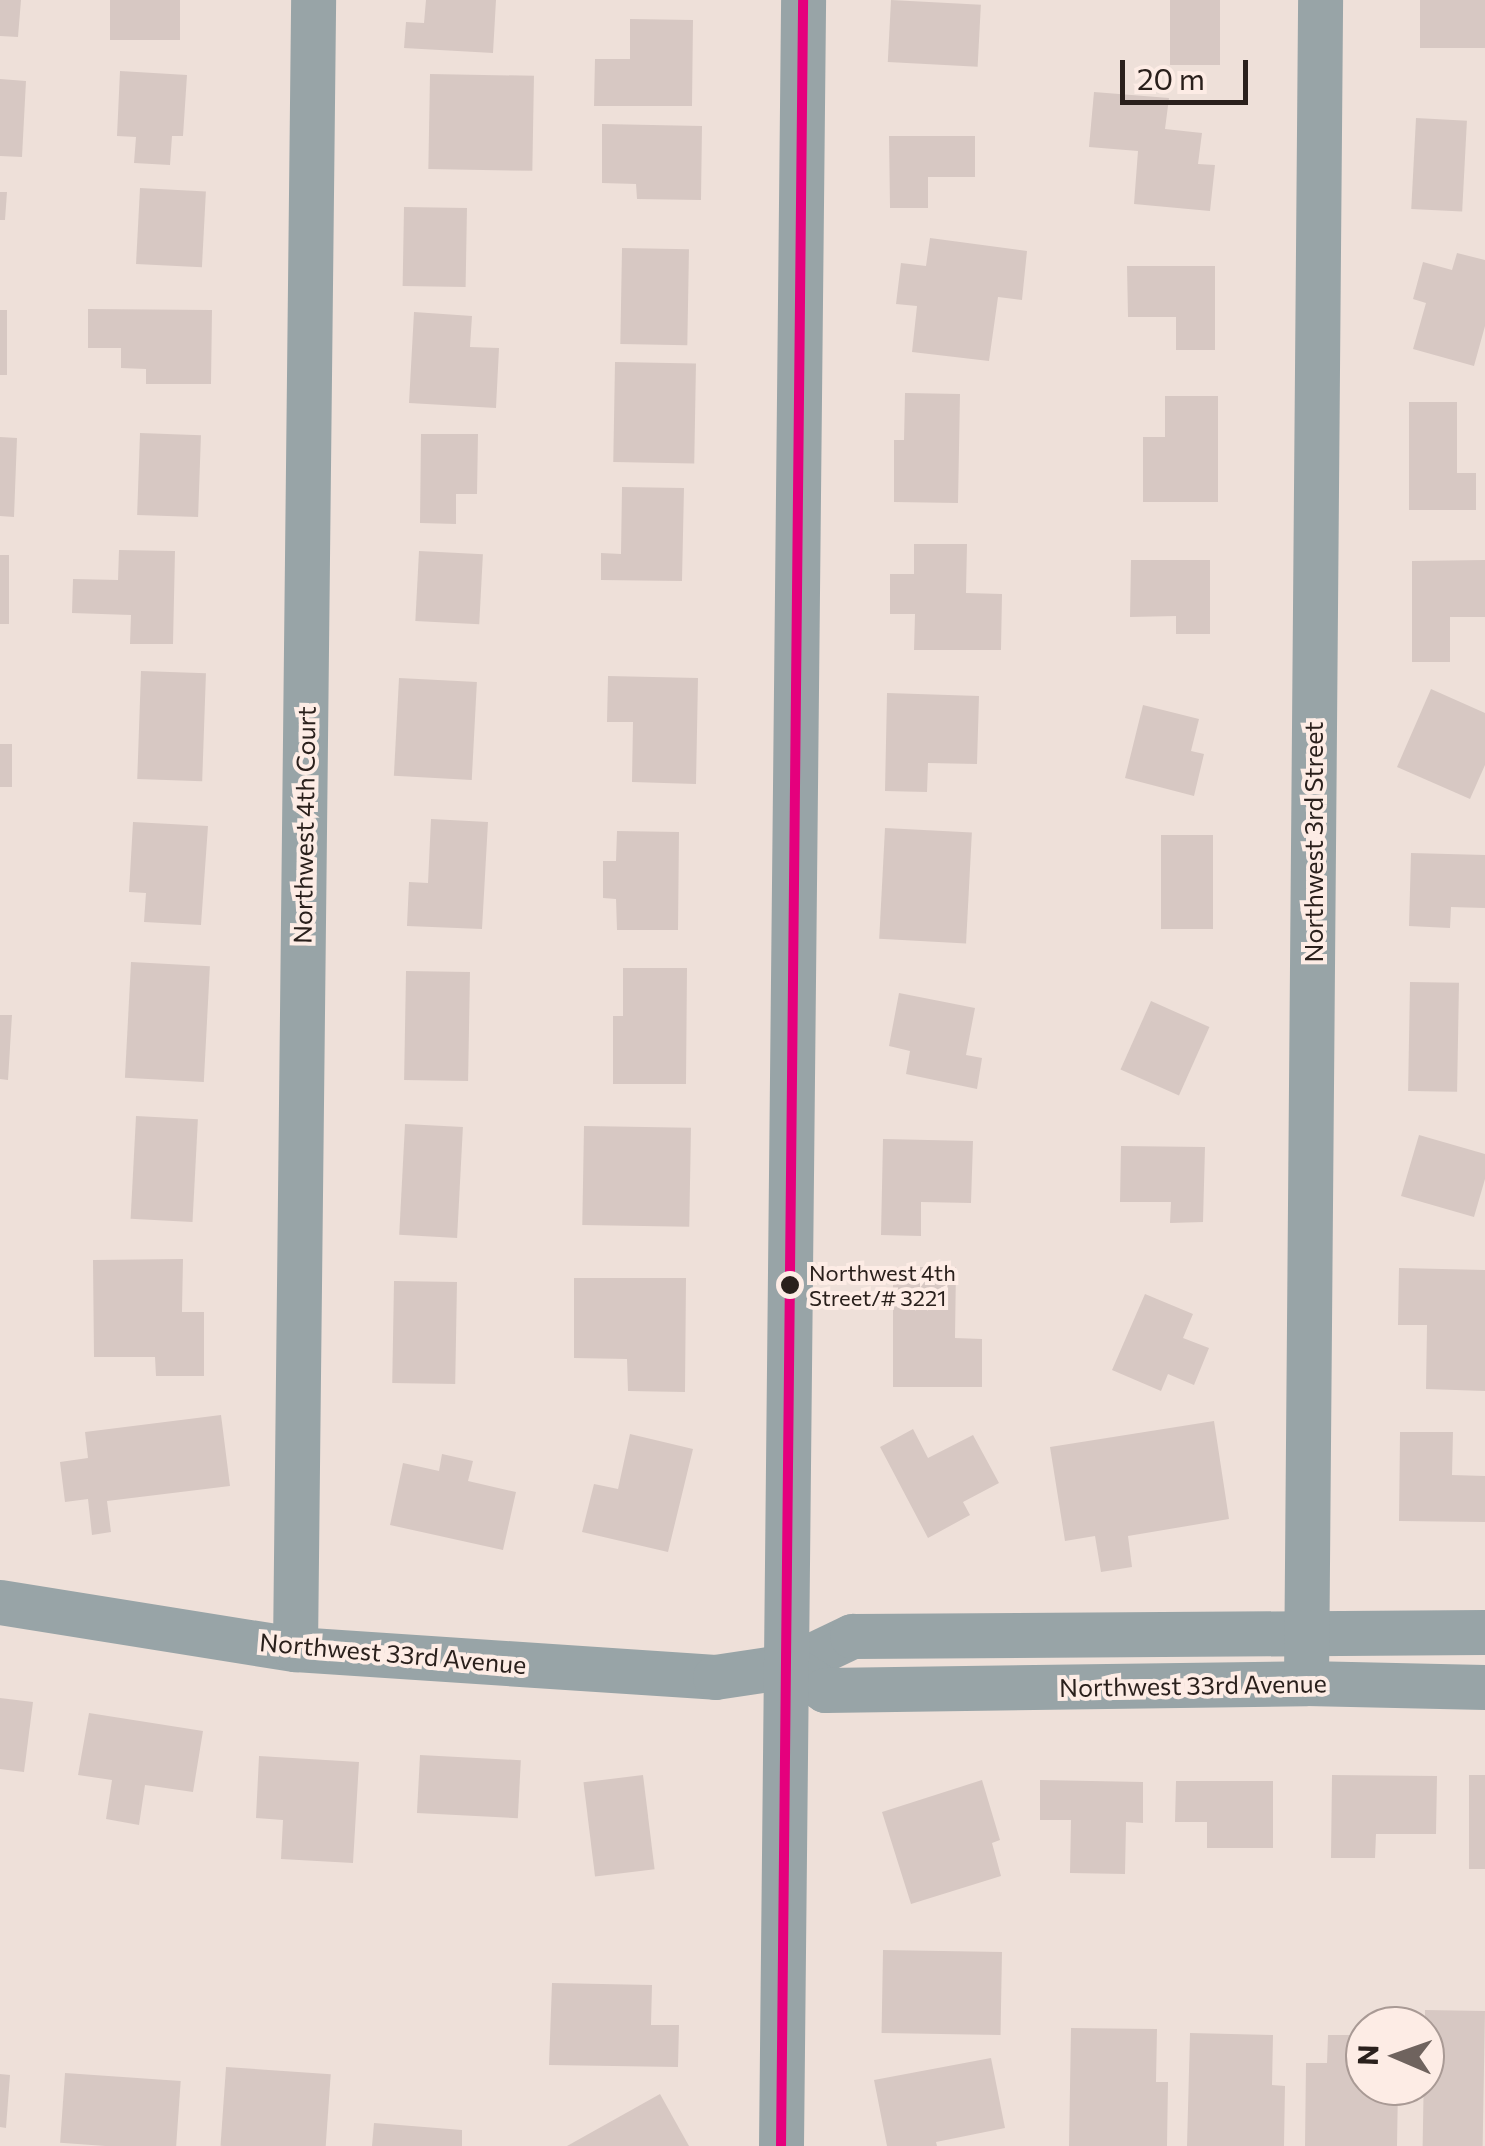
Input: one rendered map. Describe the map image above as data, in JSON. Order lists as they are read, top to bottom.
{
  "streets": {
    "street": ["Northwest 4th Court", "Northwest 3rd Street", "Northwest 33rd Avenue"]
  },
  "crossings": [
    ["Northwest 4th Court", "Northwest 33rd Avenue"],
    ["Northwest 3rd Street", "Northwest 33rd Avenue"]
  ],
  "places": ["Northwest 4th Street/# 3221"],
  "scale_bar": "20 m",
  "north": "left"
}
